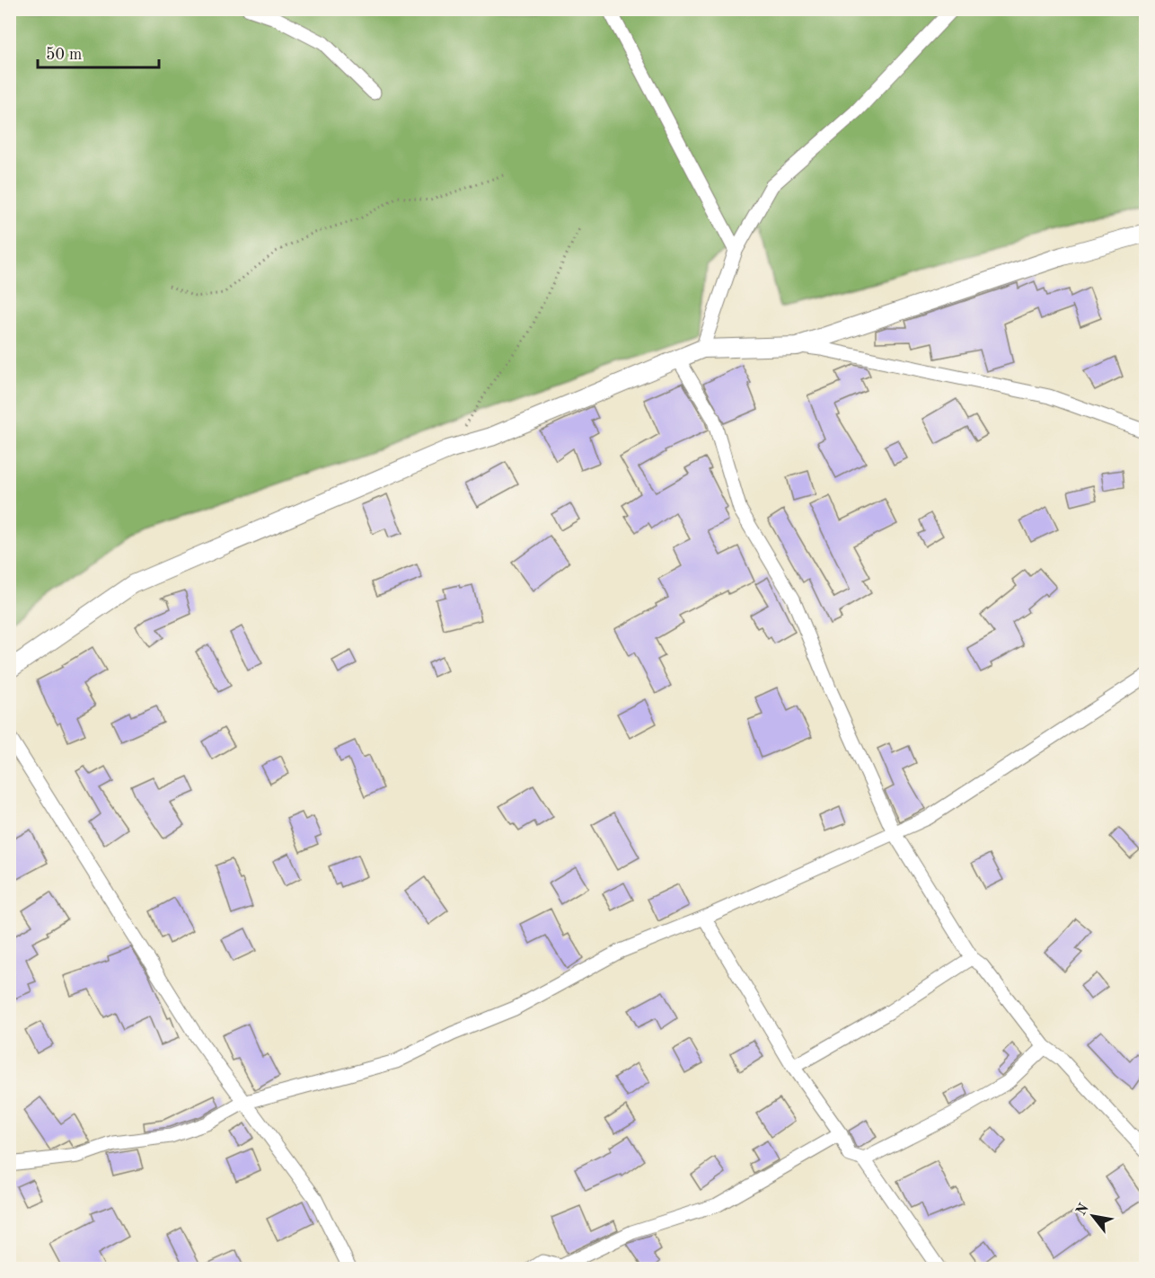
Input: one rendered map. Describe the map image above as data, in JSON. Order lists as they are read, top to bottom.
{
  "scale_bar": "50 m",
  "north": "top left"
}
